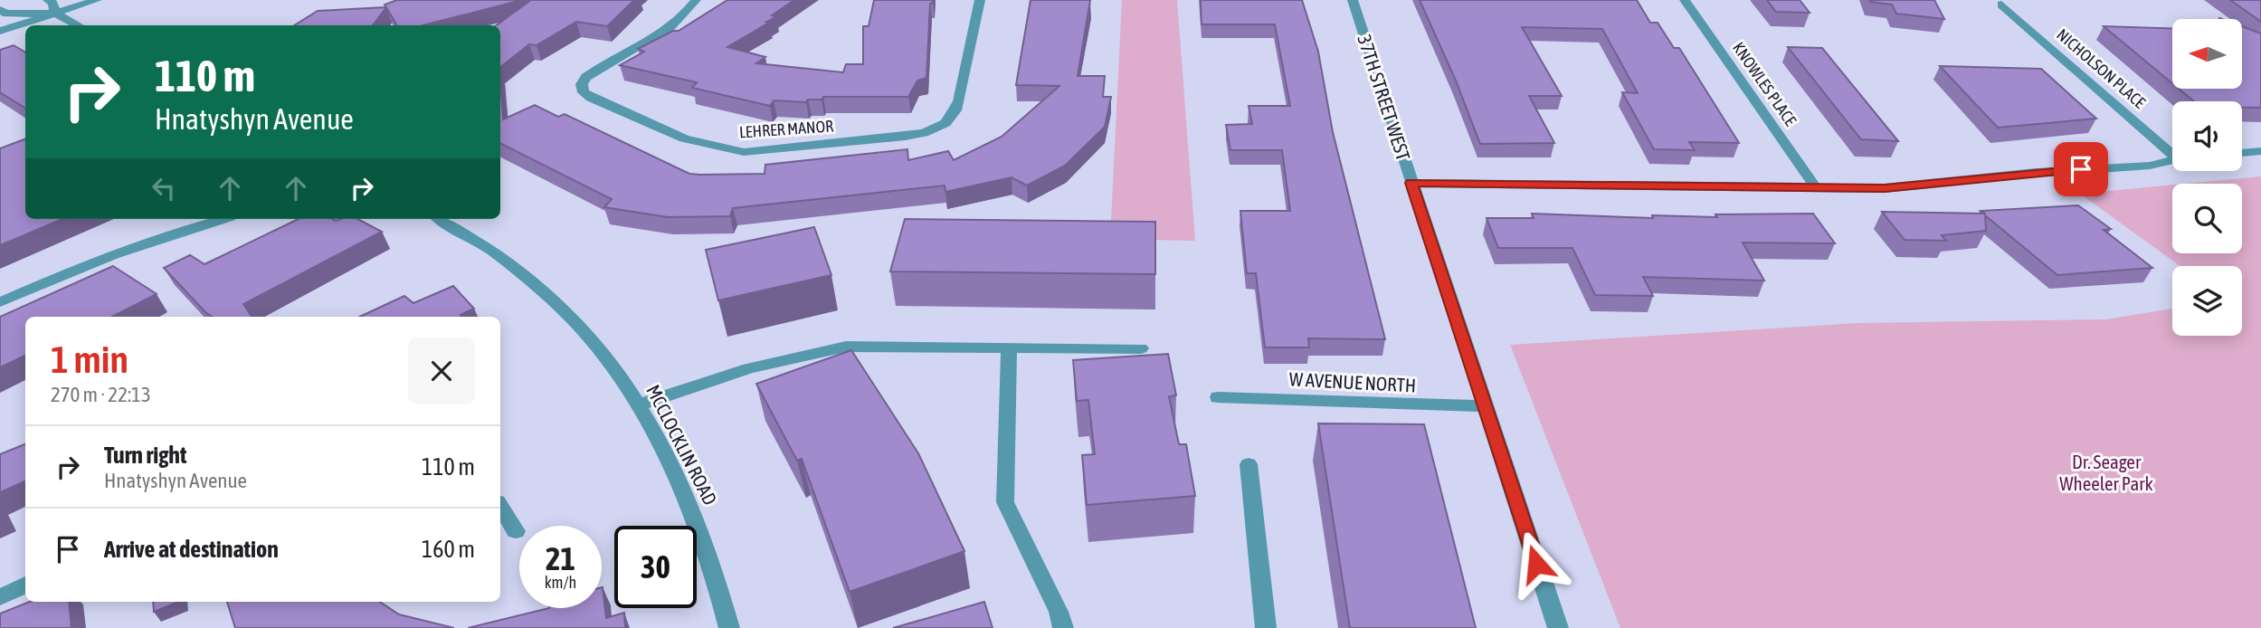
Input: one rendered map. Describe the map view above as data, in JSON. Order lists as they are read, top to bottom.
{
  "streets": {
    "street": [
      "NICHOLSON PLACE",
      "KNOWLES PLACE",
      "37TH STREET WEST",
      "LEHRER MANOR",
      "W AVENUE NORTH",
      "MCCLOCKLIN ROAD"
    ]
  },
  "crossings": [
    ["37TH STREET WEST", "W AVENUE NORTH"]
  ],
  "parks": ["Dr. Seager Wheeler Park"],
  "north": "left",
  "page": {
    "turn": ["110 m", "Hnatyshyn Avenue"],
    "heading": ["1 min", "270 m · 22:13"],
    "list": [
      {
        "name": "Turn right",
        "note": "Hnatyshyn Avenue",
        "value": "110 m"
      },
      {
        "name": "Arrive at destination",
        "value": "160 m"
      }
    ],
    "speed": "21 km/h",
    "limit": "30"
  }
}
